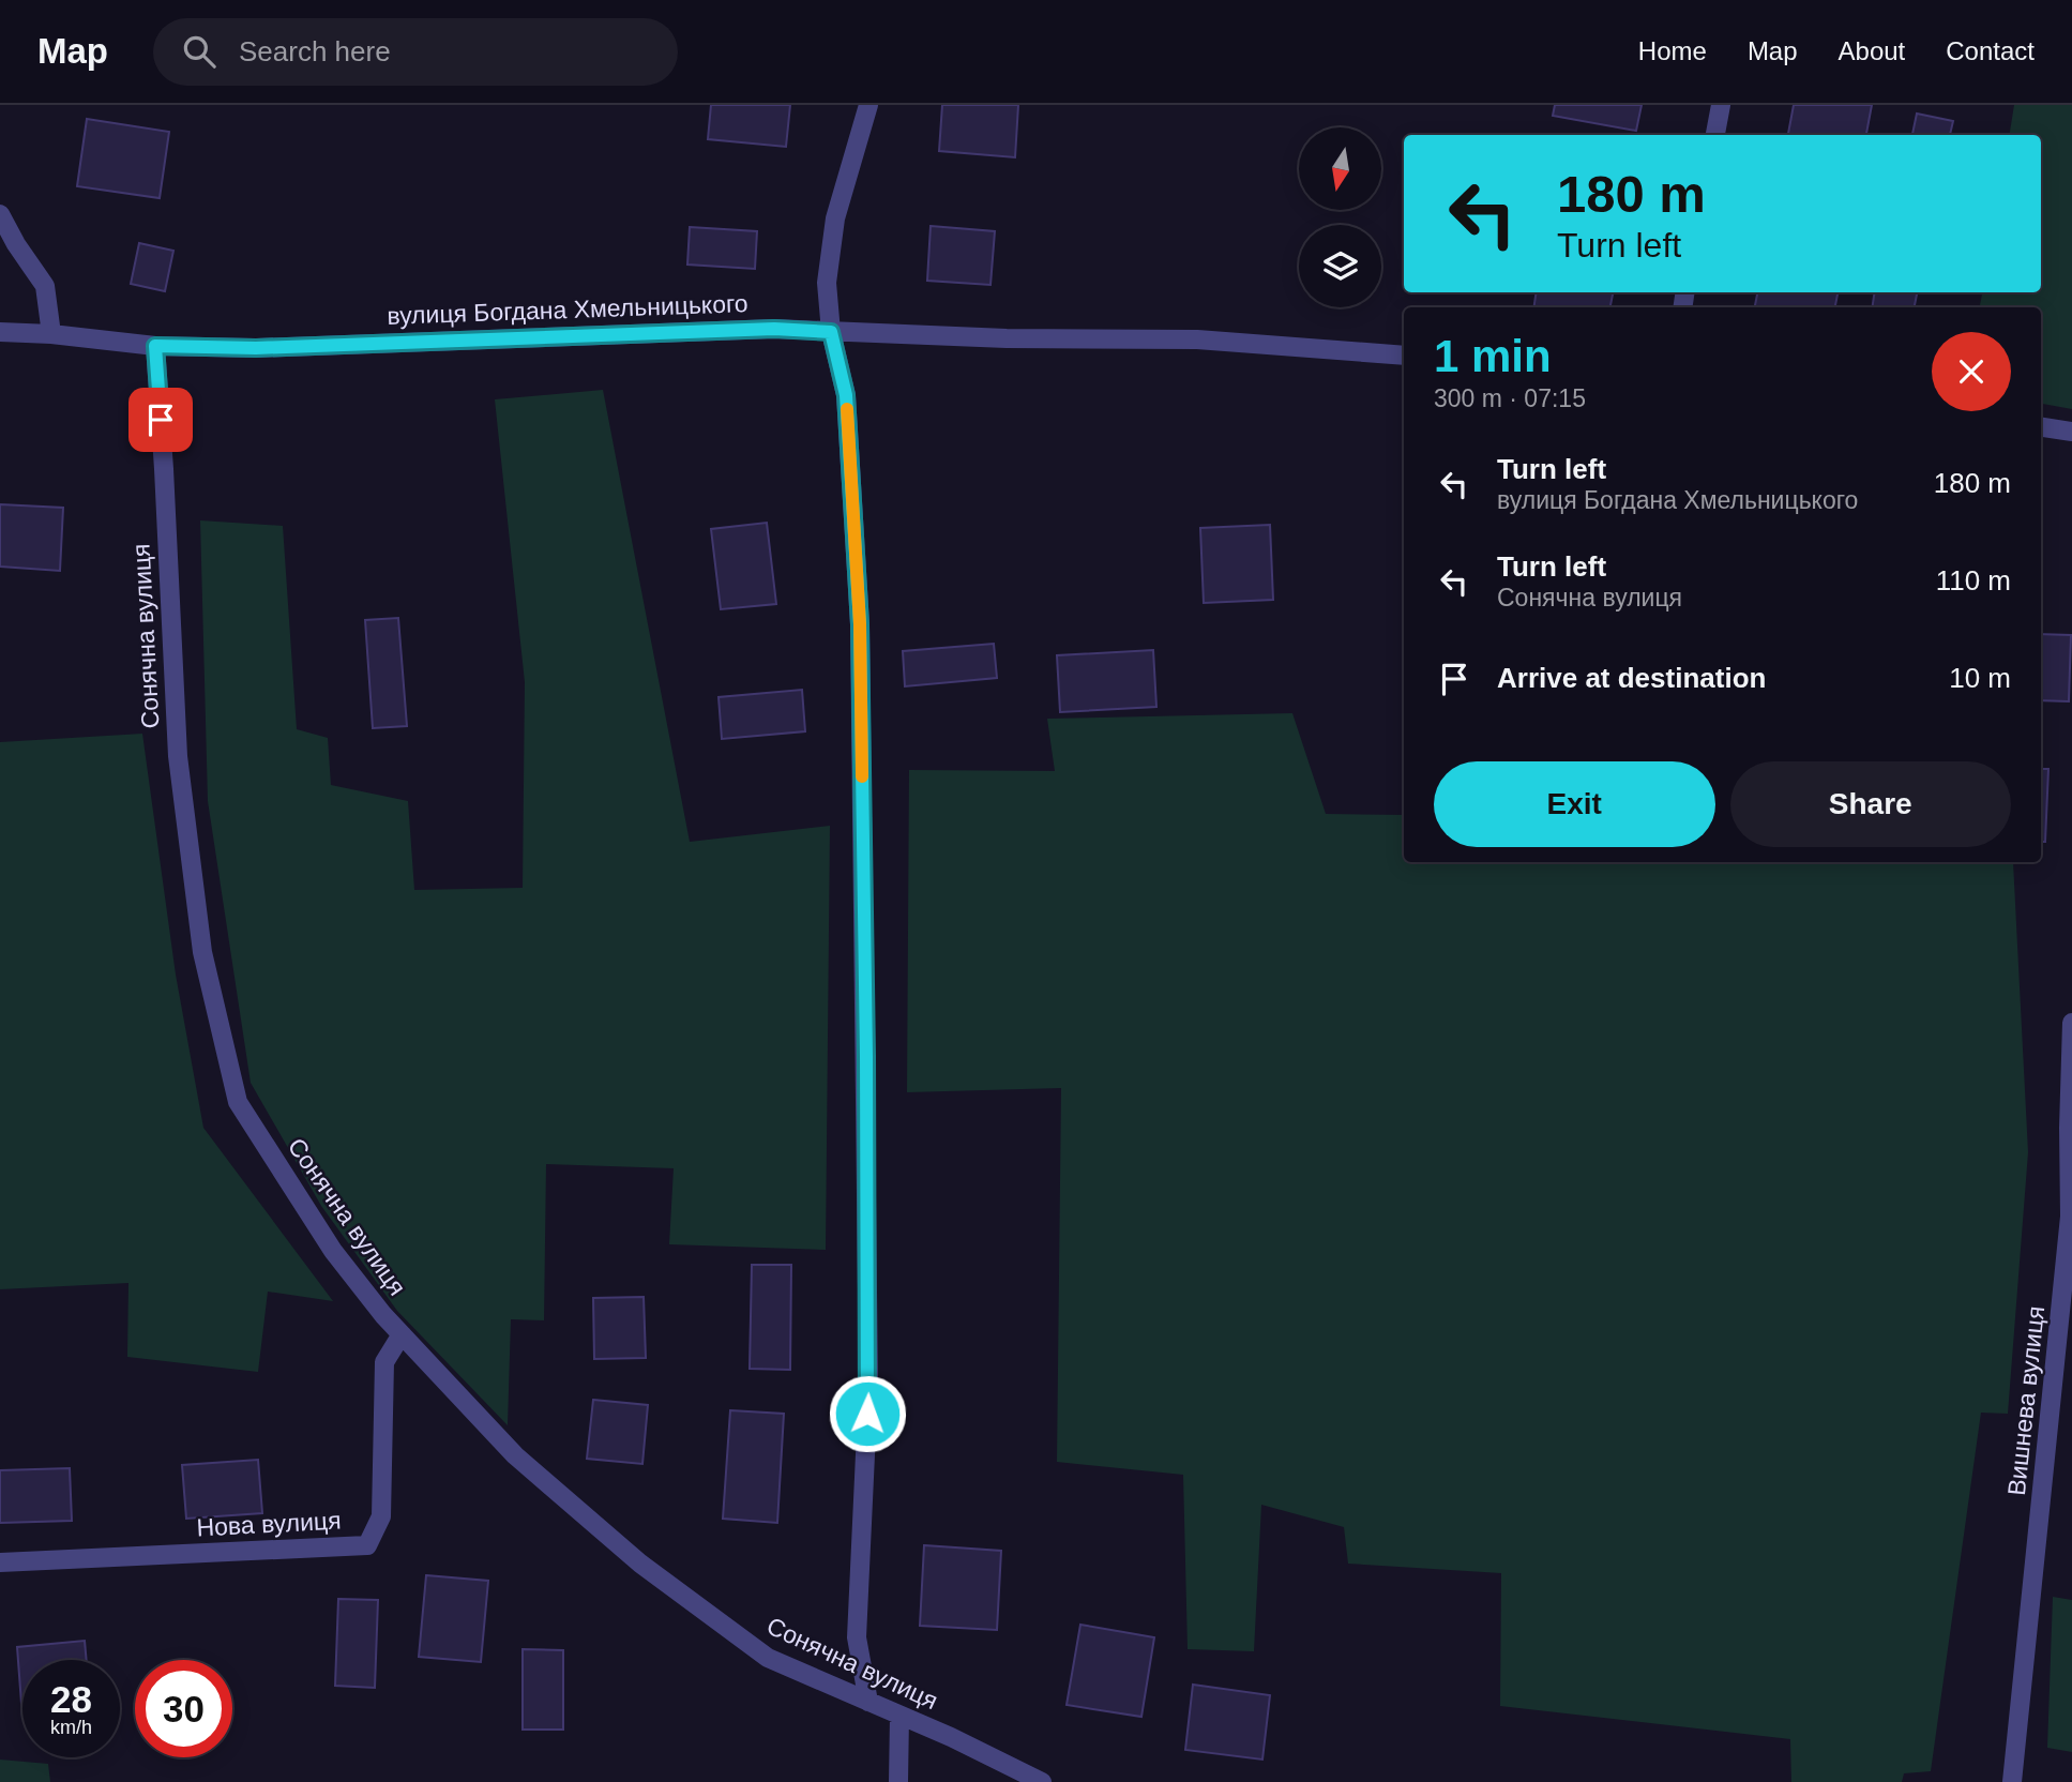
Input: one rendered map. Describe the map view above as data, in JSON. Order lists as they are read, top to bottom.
{
  "streets": {
    "street": [
      "вулиця Богдана Хмельницького",
      "Сонячна вулиця",
      "Вишнева вулиця",
      "Нова вулиця"
    ]
  },
  "crossings": [
    ["вулиця Богдана Хмельницького", "Сонячна вулиця"],
    ["Сонячна вулиця", "Нова вулиця"]
  ],
  "north": "bottom",
  "page": {
    "header": "Map",
    "search": "Search here",
    "nav": [
      "Home",
      "Map",
      "About",
      "Contact"
    ],
    "turn": ["180 m", "Turn left"],
    "heading": ["1 min", "300 m · 07:15"],
    "list": [
      {
        "name": "Turn left",
        "note": "вулиця Богдана Хмельницького",
        "value": "180 m"
      },
      {
        "name": "Turn left",
        "note": "Сонячна вулиця",
        "value": "110 m"
      },
      {
        "name": "Arrive at destination",
        "value": "10 m"
      }
    ],
    "buttons": ["Exit", "Share"],
    "speed": "28 km/h",
    "limit": "30"
  }
}
